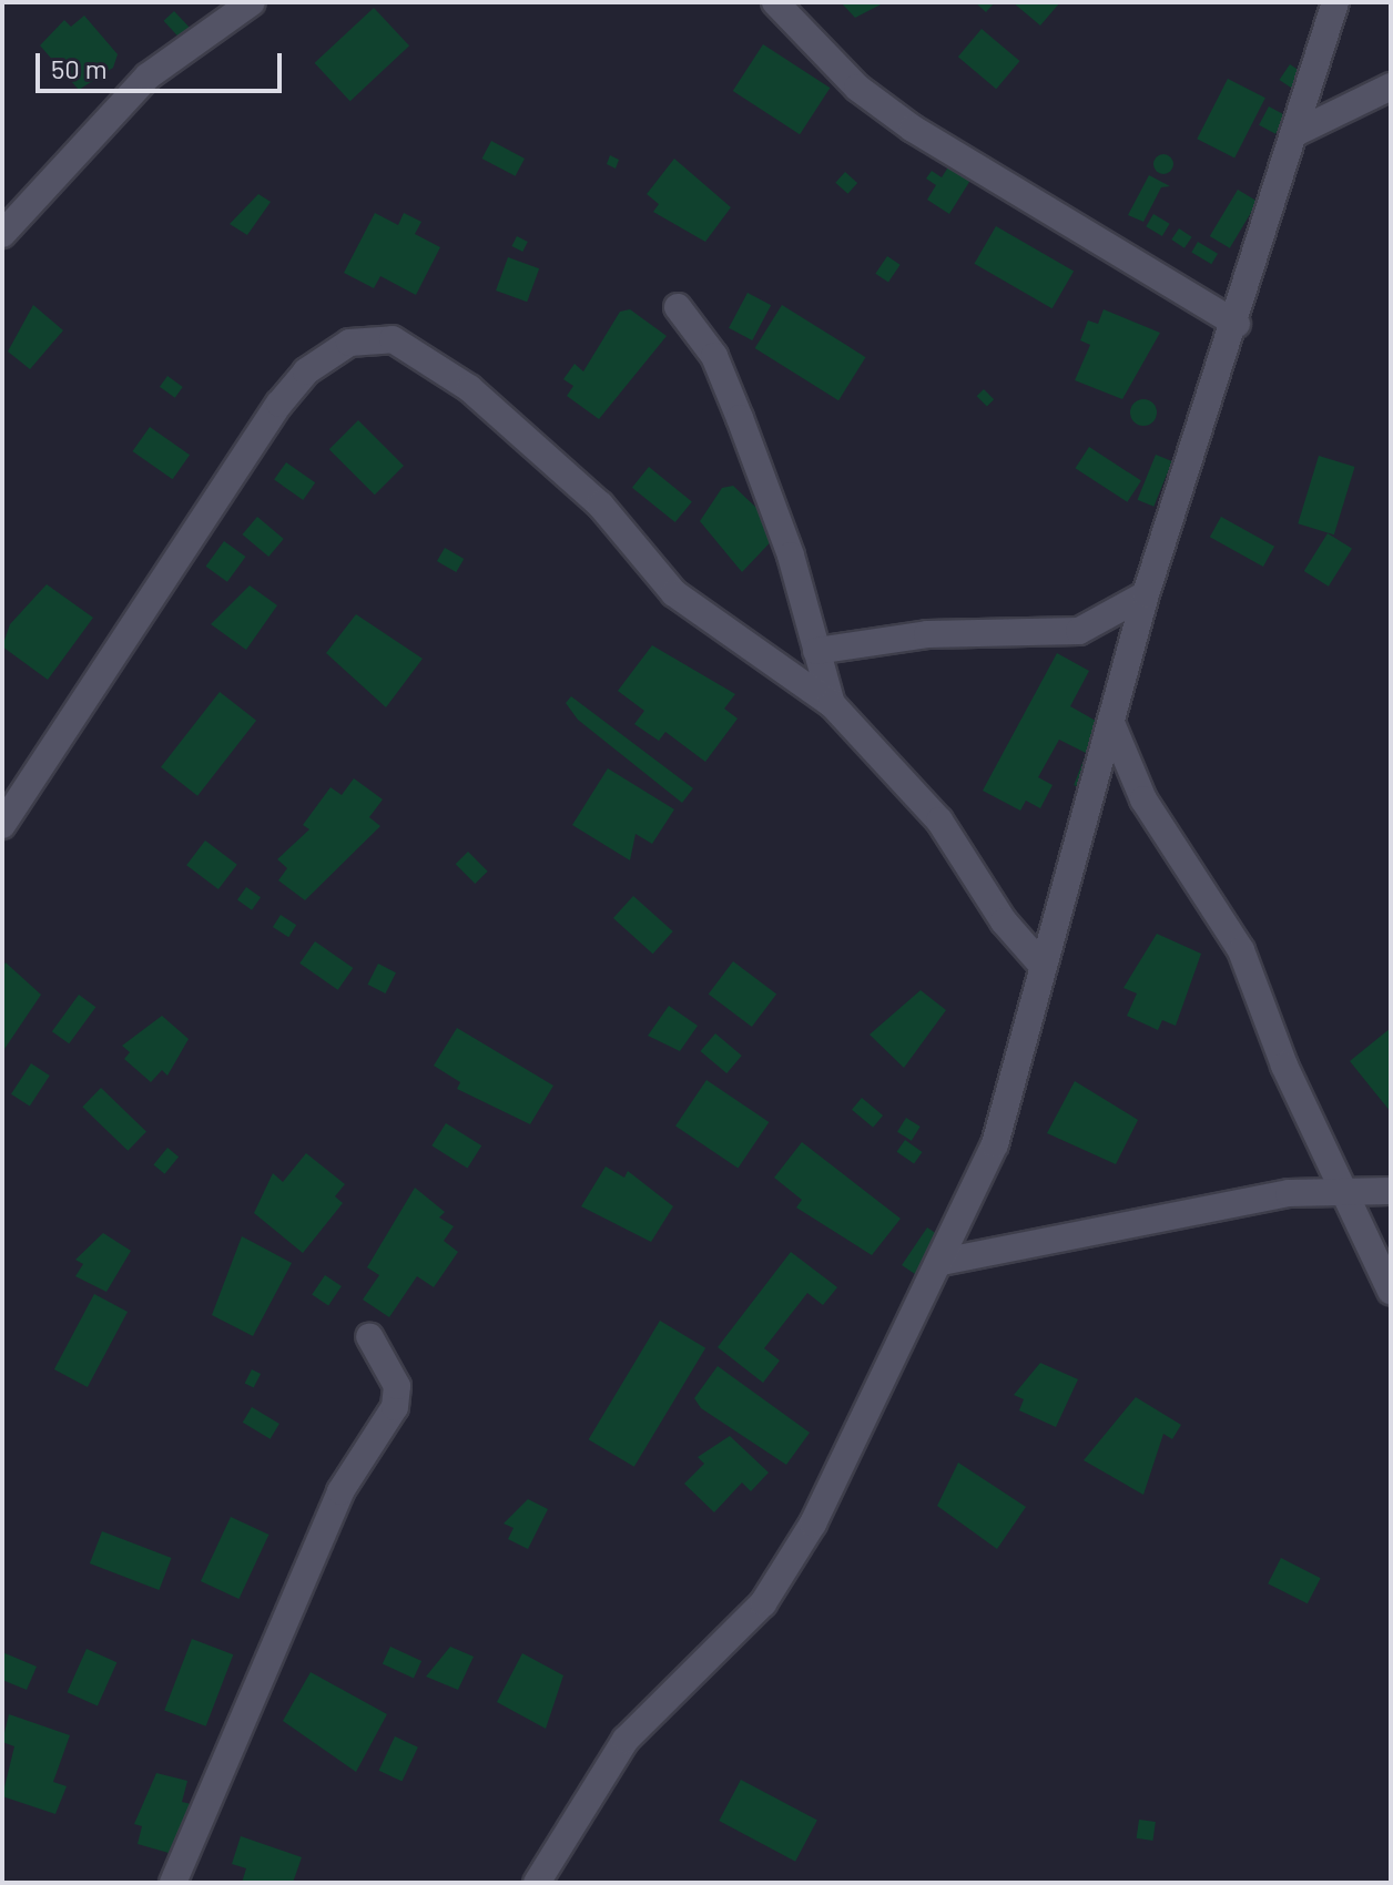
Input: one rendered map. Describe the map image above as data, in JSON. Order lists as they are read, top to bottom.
{
  "scale_bar": "50 m"
}
